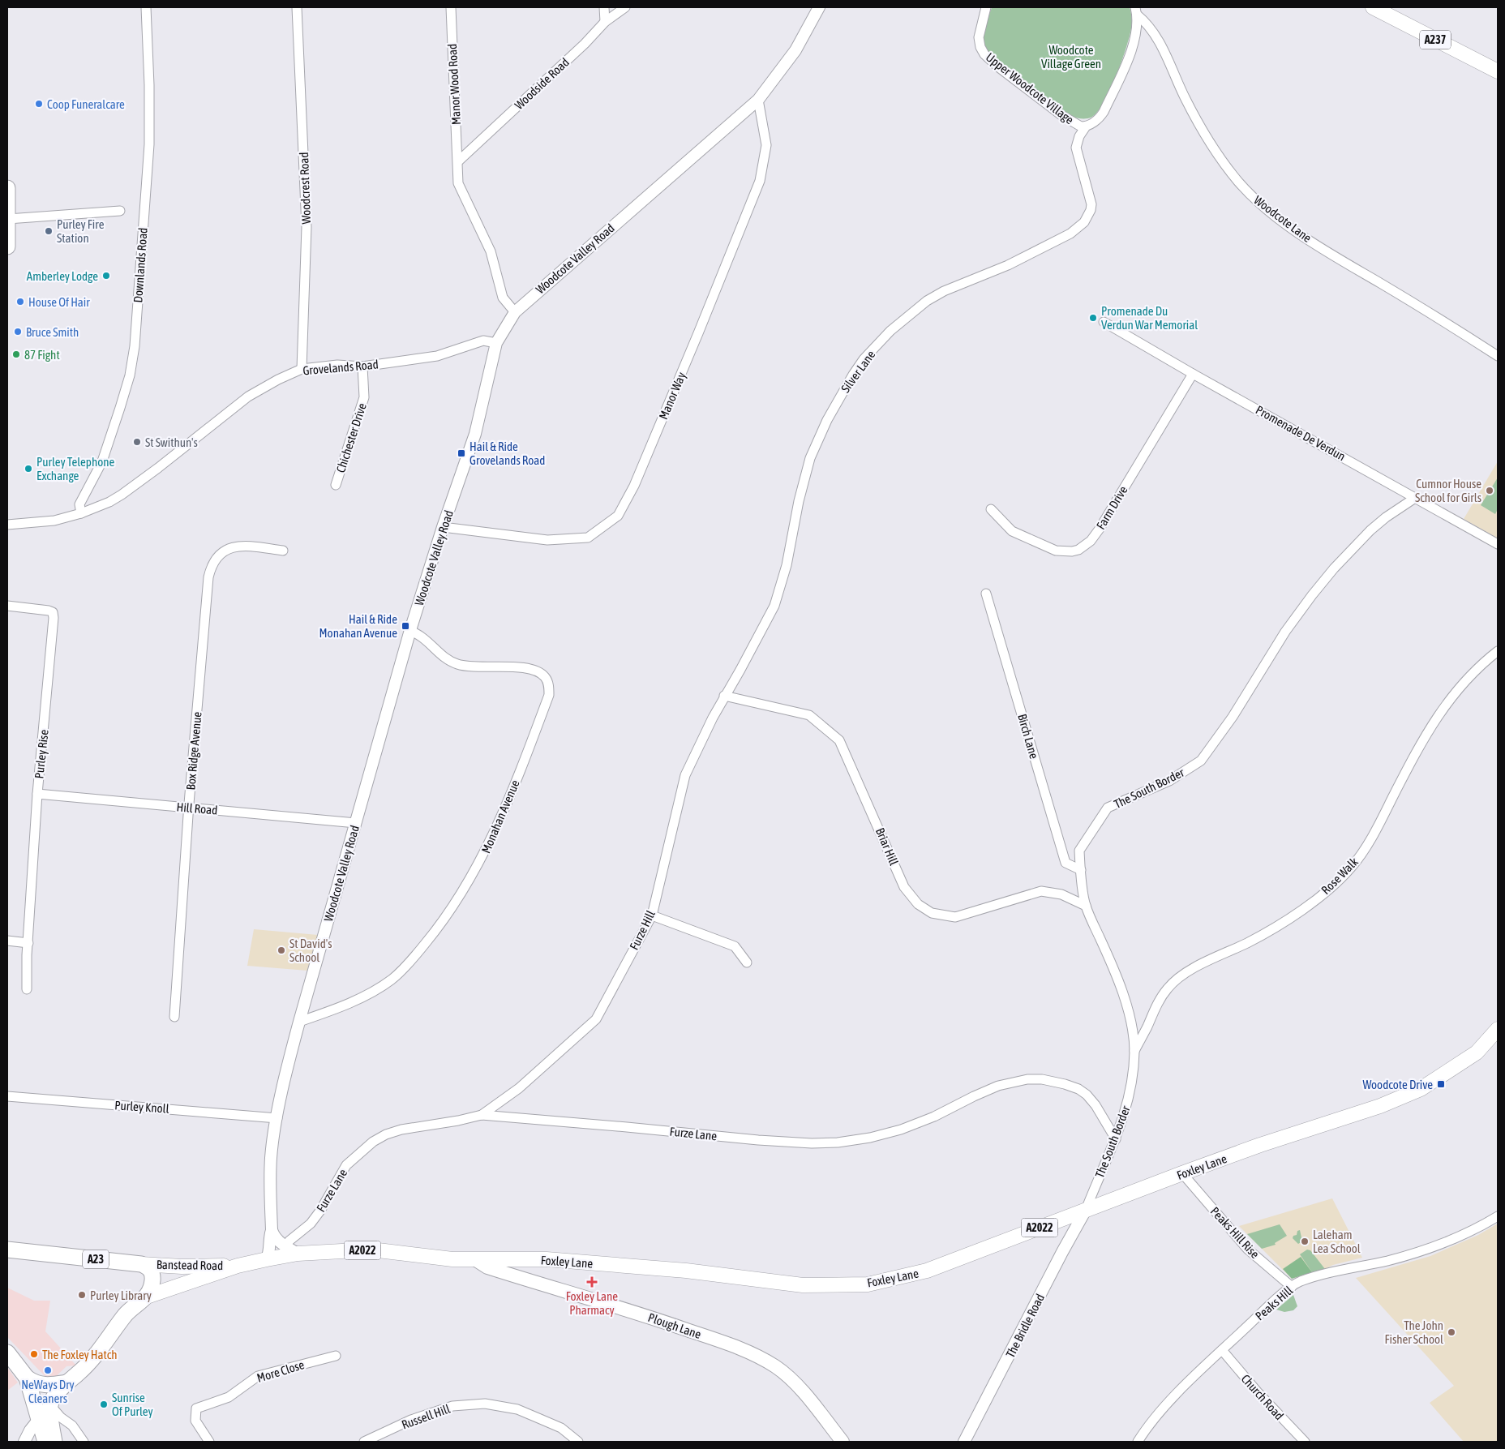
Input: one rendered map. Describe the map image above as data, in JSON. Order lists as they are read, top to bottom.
{
  "streets": {
    "highway": ["A23", "Banstead Road"],
    "main road": [
      "A237",
      "Foxley Lane",
      "A2022",
      "Plough Lane"
    ],
    "street": [
      "Woodside Road",
      "Manor Wood Road",
      "Upper Woodcote Village",
      "Woodcrest Road",
      "Woodcote Lane",
      "Woodcote Valley Road",
      "Downlands Road",
      "Grovelands Road",
      "Silver Lane",
      "Manor Way",
      "Promenade De Verdun",
      "Chichester Drive",
      "Farm Drive",
      "Birch Lane",
      "Box Ridge Avenue",
      "Purley Rise",
      "The South Border",
      "Hill Road",
      "Monahan Avenue",
      "Briar Hill",
      "Rose Walk",
      "Furze Hill",
      "Purley Knoll",
      "Furze Lane",
      "Peaks Hill Rise",
      "Peaks Hill",
      "The Bridle Road",
      "More Close",
      "Church Road",
      "Russell Hill"
    ]
  },
  "crossings": [
    ["Woodside Road", "Manor Wood Road"],
    ["Manor Wood Road", "Woodcote Valley Road"],
    ["Upper Woodcote Village", "Woodcote Lane"],
    ["Upper Woodcote Village", "Silver Lane"],
    ["Woodcrest Road", "Grovelands Road"],
    ["Woodcote Valley Road", "Grovelands Road"],
    ["Woodcote Valley Road", "Manor Way"],
    ["Woodcote Valley Road", "Hill Road"],
    ["Woodcote Valley Road", "Monahan Avenue"],
    ["Woodcote Valley Road", "Purley Knoll"],
    ["Woodcote Valley Road", "Foxley Lane"],
    ["Downlands Road", "Grovelands Road"],
    ["Grovelands Road", "Chichester Drive"],
    ["Silver Lane", "Briar Hill"],
    ["Silver Lane", "Furze Hill"],
    ["Promenade De Verdun", "Farm Drive"],
    ["Promenade De Verdun", "The South Border"],
    ["Birch Lane", "The South Border"],
    ["Box Ridge Avenue", "Hill Road"],
    ["Purley Rise", "Hill Road"],
    ["The South Border", "Briar Hill"],
    ["The South Border", "Rose Walk"],
    ["The South Border", "Furze Lane"],
    ["The South Border", "Foxley Lane"],
    ["The South Border", "The Bridle Road"],
    ["Briar Hill", "Furze Hill"],
    ["Furze Hill", "Furze Lane"],
    ["Foxley Lane", "A2022"],
    ["Foxley Lane", "Peaks Hill Rise"],
    ["Foxley Lane", "Banstead Road"],
    ["Foxley Lane", "Plough Lane"],
    ["Foxley Lane", "The Bridle Road"],
    ["A2022", "Banstead Road"],
    ["Peaks Hill Rise", "Peaks Hill"],
    ["Peaks Hill", "Church Road"]
  ],
  "parks": ["Woodcote Village Green"],
  "places": {
    "other": [
      "Coop Funeralcare",
      "Purley Fire Station",
      "Amberley Lodge",
      "House Of Hair",
      "Promenade Du Verdun War Memorial",
      "Bruce Smith",
      "87 Fight",
      "St Swithun's",
      "Purley Telephone Exchange",
      "Cumnor House School for Girls",
      "St David's School",
      "Laleham Lea School",
      "Purley Library",
      "The John Fisher School",
      "The Foxley Hatch",
      "NeWays Dry Cleaners",
      "Sunrise Of Purley"
    ],
    "transit": ["Hail & Ride Grovelands Road", "Hail & Ride Monahan Avenue", "Woodcote Drive"],
    "health": ["Foxley Lane Pharmacy"]
  }
}
